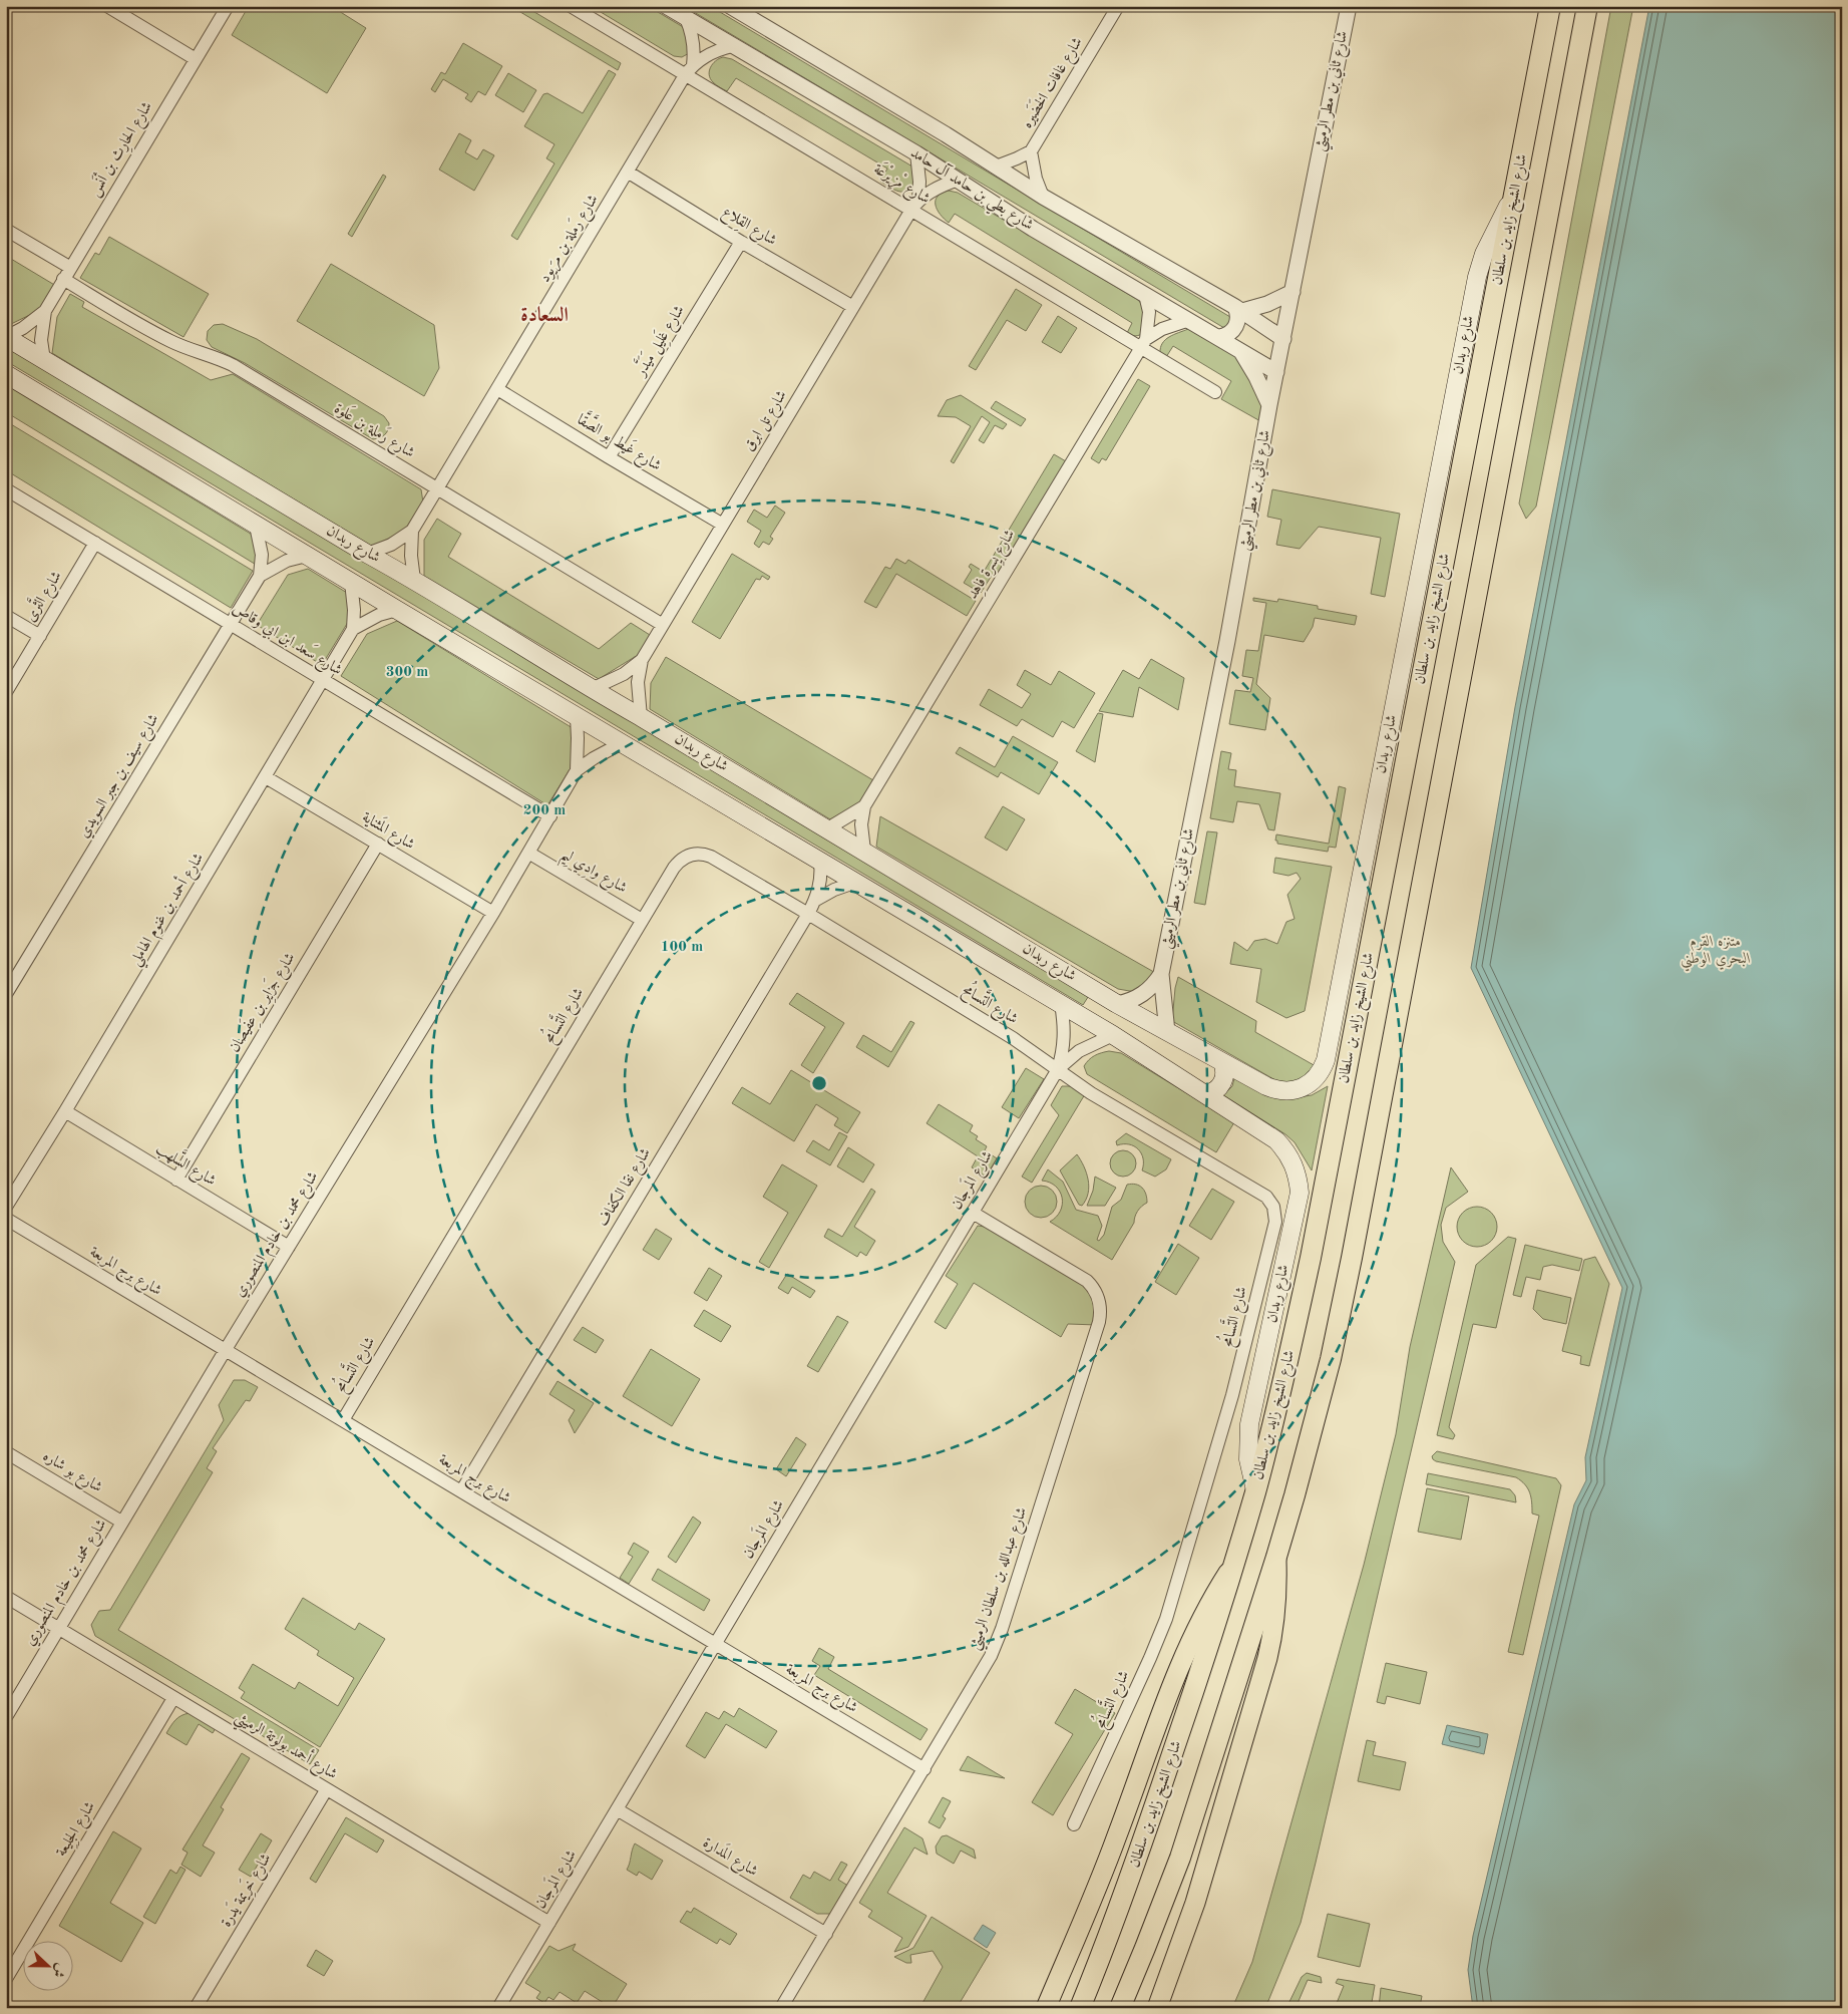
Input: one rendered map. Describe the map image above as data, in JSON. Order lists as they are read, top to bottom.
{
  "streets": {
    "highway": ["شارع الشيخ زايد بن سلطان"],
    "main road": ["شارع ربدان"],
    "street": [
      "شارع غافات الخَضَيره",
      "شارع ثاني بن مطر الرميثي",
      "شارع الحارِث بن أنَس",
      "شارع مْزِيرْعَة",
      "شارع بطي بن حامد آل حامد",
      "شارع القِلاع",
      "شارع رَملة بن مرَيوِد",
      "شارع غَلِيل مَيَدَّر",
      "شارع تل ابرق",
      "شارع رَملة بن عَلوة",
      "شارع غَيط بو الصَّقَّا",
      "شارع يِسرة فاهِد",
      "شارع الثَّرى",
      "شارع سَعد ابن ابي وقاص",
      "شارع سيف بن جبر السويدي",
      "شارع المَثناية",
      "شارع وادِي لِيم",
      "شارع أحمد بن غنوم الهاملي",
      "شارع جَزايِر بن عِفَيصان",
      "شارع التَّسامُح",
      "شارع السَّلهب",
      "شارع المَرجان",
      "شارع نقا الكفاف",
      "شارع محمد بن خادم المنصوري",
      "شارع برج المربعة",
      "شارع بو شاره",
      "شارع عبدالله بن سلطان الرميثي",
      "شارع أحمد بولوتة الرميثي",
      "شارع الجِلِيعة",
      "شارع المَدارة",
      "شارع خَرِيمة يَدرة"
    ]
  },
  "crossings": [
    ["شارع ثاني بن مطر الرميثي", "شارع بطي بن حامد آل حامد"],
    ["شارع ثاني بن مطر الرميثي", "شارع ربدان"],
    ["شارع الحارِث بن أنَس", "شارع ربدان"],
    ["شارع الحارِث بن أنَس", "شارع رَملة بن عَلوة"],
    ["شارع مْزِيرْعَة", "شارع رَملة بن مرَيوِد"],
    ["شارع مْزِيرْعَة", "شارع تل ابرق"],
    ["شارع مْزِيرْعَة", "شارع يِسرة فاهِد"],
    ["شارع بطي بن حامد آل حامد", "شارع رَملة بن مرَيوِد"],
    ["شارع بطي بن حامد آل حامد", "شارع تل ابرق"],
    ["شارع بطي بن حامد آل حامد", "شارع يِسرة فاهِد"],
    ["شارع الشيخ زايد بن سلطان", "شارع ربدان"],
    ["شارع القِلاع", "شارع رَملة بن مرَيوِد"],
    ["شارع القِلاع", "شارع غَلِيل مَيَدَّر"],
    ["شارع القِلاع", "شارع تل ابرق"],
    ["شارع رَملة بن مرَيوِد", "شارع ربدان"],
    ["شارع رَملة بن مرَيوِد", "شارع رَملة بن عَلوة"],
    ["شارع رَملة بن مرَيوِد", "شارع غَيط بو الصَّقَّا"],
    ["شارع غَلِيل مَيَدَّر", "شارع غَيط بو الصَّقَّا"],
    ["شارع ربدان", "شارع تل ابرق"],
    ["شارع ربدان", "شارع يِسرة فاهِد"],
    ["شارع ربدان", "شارع سيف بن جبر السويدي"],
    ["شارع ربدان", "شارع أحمد بن غنوم الهاملي"],
    ["شارع ربدان", "شارع المَرجان"],
    ["شارع ربدان", "شارع نقا الكفاف"],
    ["شارع ربدان", "شارع محمد بن خادم المنصوري"],
    ["شارع تل ابرق", "شارع رَملة بن عَلوة"],
    ["شارع تل ابرق", "شارع غَيط بو الصَّقَّا"],
    ["شارع الثَّرى", "شارع سَعد ابن ابي وقاص"],
    ["شارع سَعد ابن ابي وقاص", "شارع سيف بن جبر السويدي"],
    ["شارع سَعد ابن ابي وقاص", "شارع أحمد بن غنوم الهاملي"],
    ["شارع سَعد ابن ابي وقاص", "شارع محمد بن خادم المنصوري"],
    ["شارع المَثناية", "شارع أحمد بن غنوم الهاملي"],
    ["شارع المَثناية", "شارع جَزايِر بن عِفَيصان"],
    ["شارع المَثناية", "شارع محمد بن خادم المنصوري"],
    ["شارع وادِي لِيم", "شارع التَّسامُح"],
    ["شارع وادِي لِيم", "شارع محمد بن خادم المنصوري"],
    ["شارع أحمد بن غنوم الهاملي", "شارع السَّلهب"],
    ["شارع جَزايِر بن عِفَيصان", "شارع السَّلهب"],
    ["شارع التَّسامُح", "شارع المَرجان"],
    ["شارع التَّسامُح", "شارع نقا الكفاف"],
    ["شارع التَّسامُح", "شارع برج المربعة"],
    ["شارع السَّلهب", "شارع محمد بن خادم المنصوري"],
    ["شارع المَرجان", "شارع برج المربعة"],
    ["شارع المَرجان", "شارع عبدالله بن سلطان الرميثي"],
    ["شارع المَرجان", "شارع أحمد بولوتة الرميثي"],
    ["شارع المَرجان", "شارع المَدارة"],
    ["شارع نقا الكفاف", "شارع برج المربعة"],
    ["شارع محمد بن خادم المنصوري", "شارع برج المربعة"],
    ["شارع محمد بن خادم المنصوري", "شارع بو شاره"],
    ["شارع محمد بن خادم المنصوري", "شارع أحمد بولوتة الرميثي"],
    ["شارع برج المربعة", "شارع عبدالله بن سلطان الرميثي"],
    ["شارع عبدالله بن سلطان الرميثي", "شارع المَدارة"],
    ["شارع أحمد بولوتة الرميثي", "شارع الجِلِيعة"],
    ["شارع أحمد بولوتة الرميثي", "شارع خَرِيمة يَدرة"]
  ],
  "districts": ["السعادة"],
  "parks": ["متنزه القرم البحري الوطني"],
  "north": "right",
  "rings": ["300 m", "200 m", "100 m"]
}
